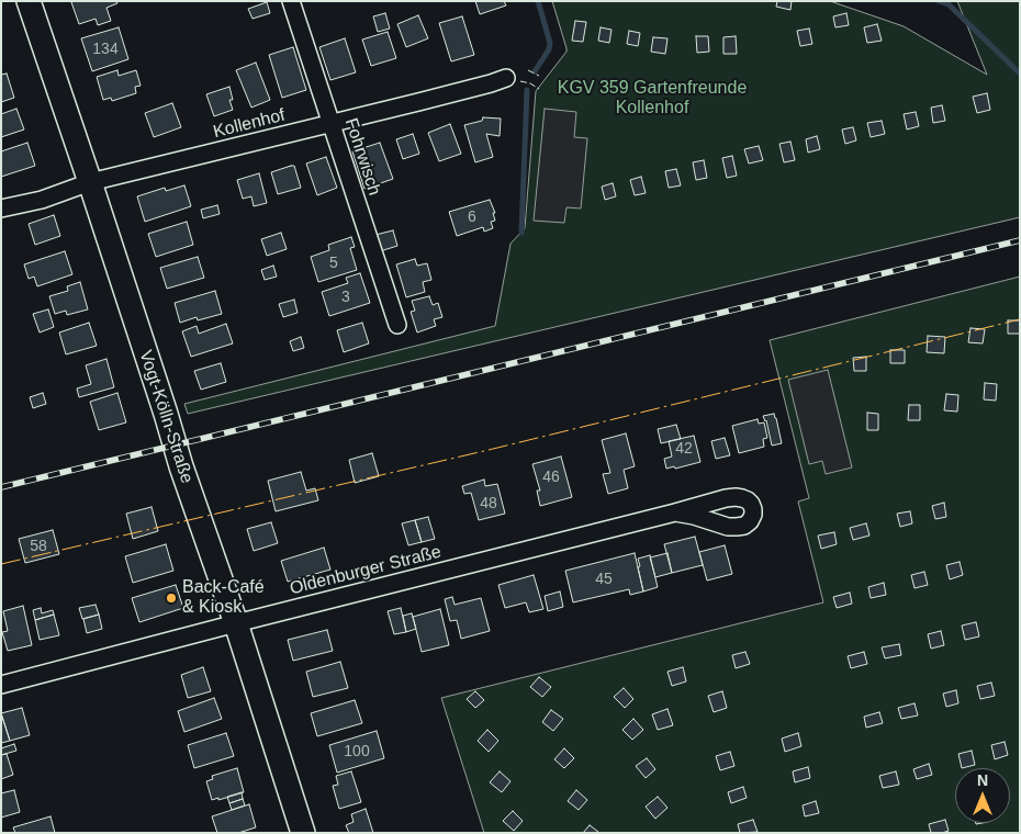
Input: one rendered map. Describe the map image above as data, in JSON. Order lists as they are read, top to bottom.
{
  "streets": {
    "street": [
      "Kollenhof",
      "Fohrwisch",
      "Vogt-Kölln-Straße",
      "Oldenburger Straße"
    ]
  },
  "crossings": [
    ["Kollenhof", "Fohrwisch"],
    ["Kollenhof", "Vogt-Kölln-Straße"],
    ["Vogt-Kölln-Straße", "Oldenburger Straße"]
  ],
  "parks": ["KGV 359 Gartenfreunde Kollenhof"],
  "places": ["Back-Café & Kiosk"],
  "house_numbers": [
    "134",
    "6",
    "5",
    "3",
    "42",
    "46",
    "48",
    "58",
    "45",
    "100"
  ],
  "north": "top"
}
